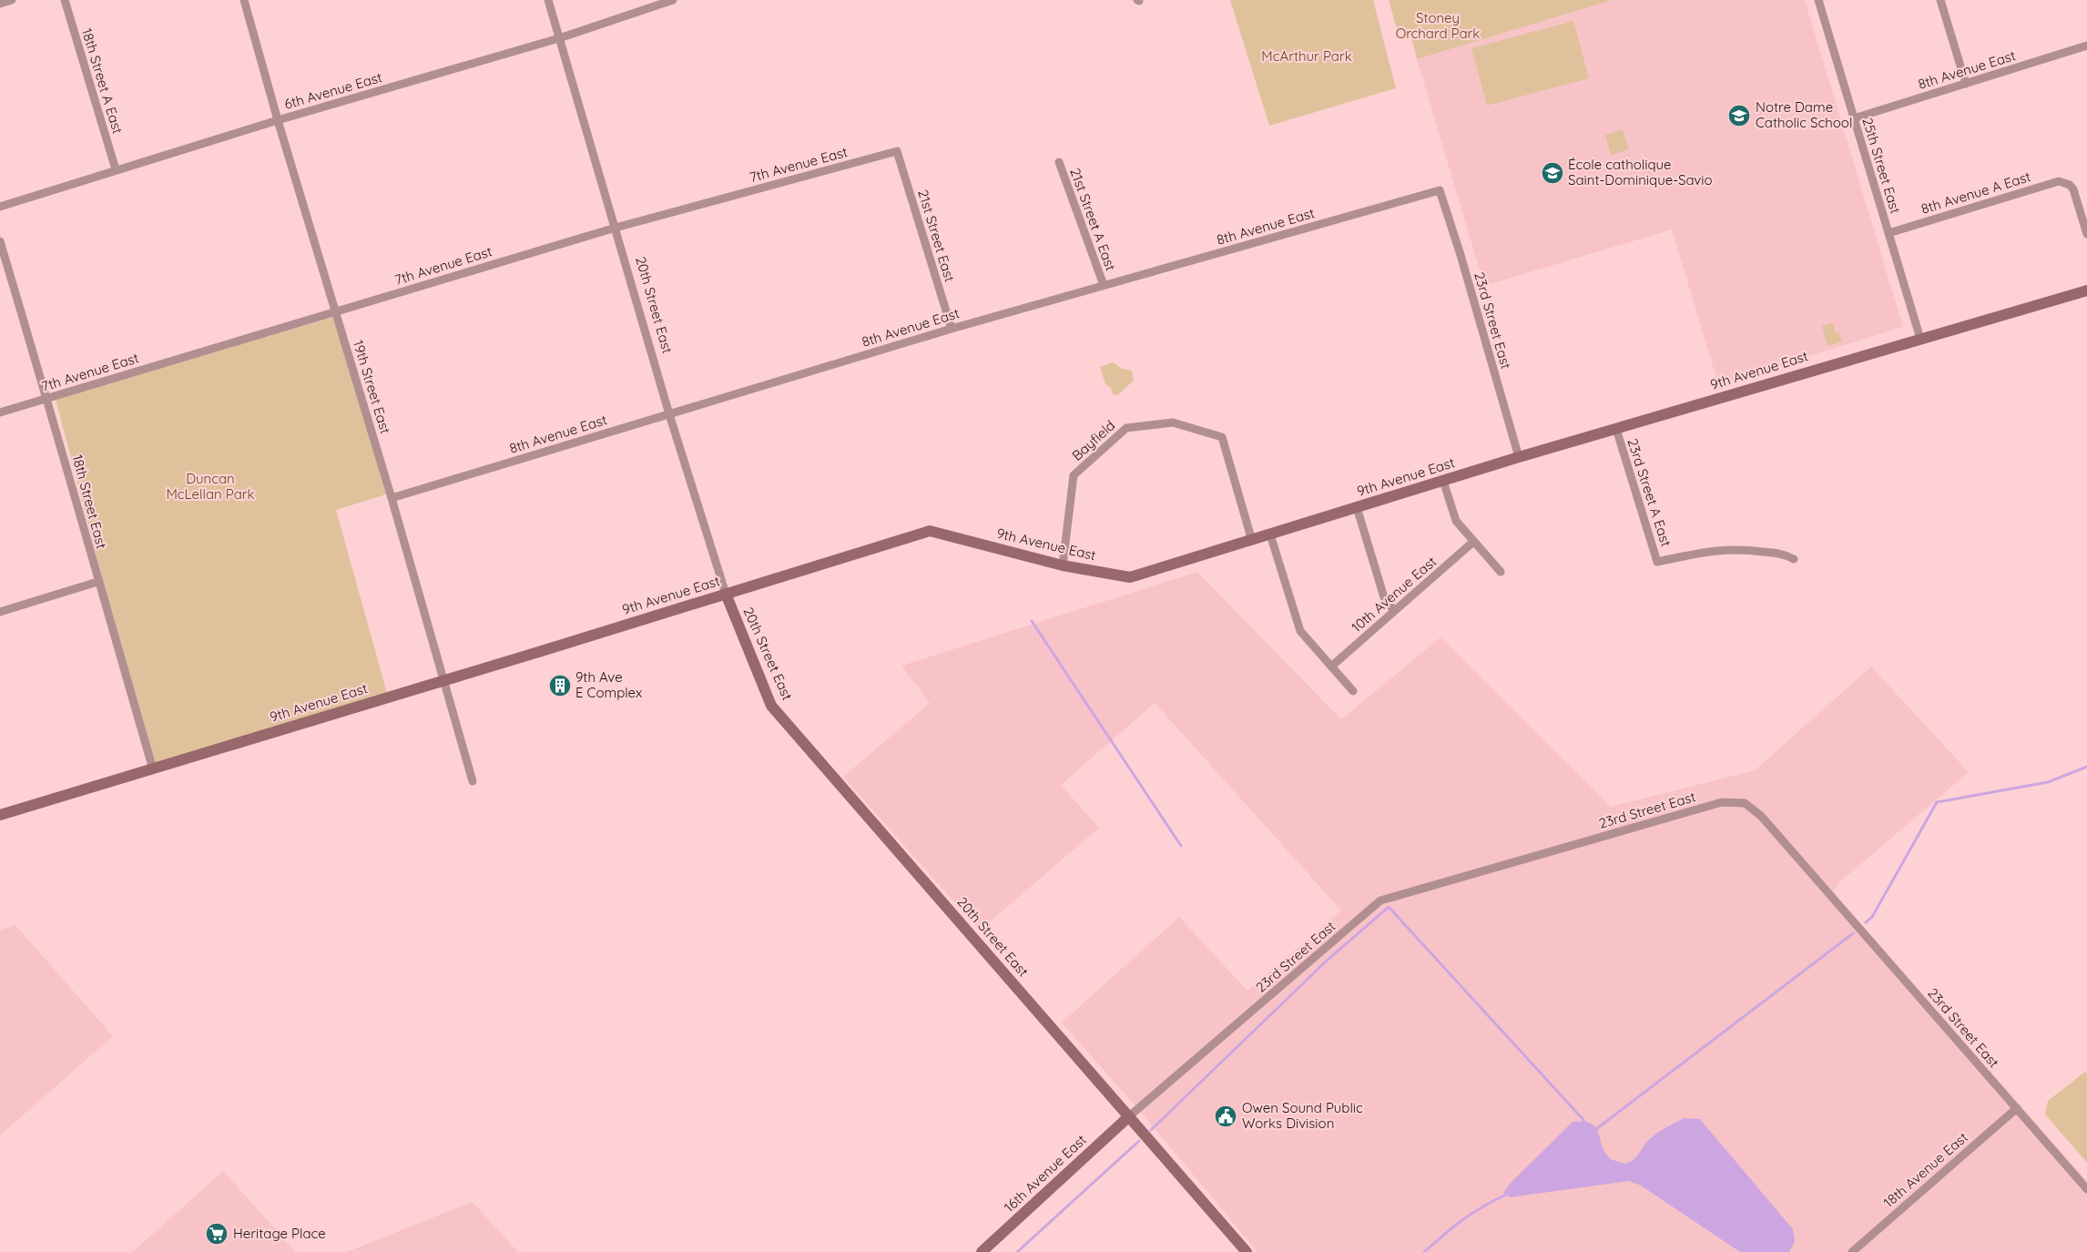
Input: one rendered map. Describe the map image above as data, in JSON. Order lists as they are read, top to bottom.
{
  "streets": {
    "street": [
      "8th Avenue East",
      "18th Street A East",
      "6th Avenue East",
      "7th Avenue East",
      "25th Street East",
      "8th Avenue A East",
      "21st Street A East",
      "21st Street East",
      "20th Street East",
      "23rd Street East",
      "9th Avenue East",
      "19th Street East",
      "Bayfield",
      "23rd Street A East",
      "18th Street East",
      "10th Avenue East",
      "18th Avenue East",
      "16th Avenue East"
    ]
  },
  "crossings": [
    ["8th Avenue East", "25th Street East"],
    ["8th Avenue East", "21st Street A East"],
    ["8th Avenue East", "21st Street East"],
    ["8th Avenue East", "20th Street East"],
    ["8th Avenue East", "23rd Street East"],
    ["8th Avenue East", "19th Street East"],
    ["18th Street A East", "6th Avenue East"],
    ["6th Avenue East", "20th Street East"],
    ["6th Avenue East", "19th Street East"],
    ["7th Avenue East", "21st Street East"],
    ["7th Avenue East", "20th Street East"],
    ["7th Avenue East", "19th Street East"],
    ["7th Avenue East", "18th Street East"],
    ["25th Street East", "8th Avenue A East"],
    ["25th Street East", "9th Avenue East"],
    ["20th Street East", "23rd Street East"],
    ["20th Street East", "9th Avenue East"],
    ["20th Street East", "16th Avenue East"],
    ["23rd Street East", "9th Avenue East"],
    ["23rd Street East", "18th Avenue East"],
    ["23rd Street East", "16th Avenue East"],
    ["9th Avenue East", "19th Street East"],
    ["9th Avenue East", "Bayfield"],
    ["9th Avenue East", "23rd Street A East"],
    ["9th Avenue East", "18th Street East"]
  ],
  "parks": ["Stoney Orchard Park", "McArthur Park", "Duncan McLellan Park"],
  "places": {
    "school or university": ["Notre Dame Catholic School", "École catholique Saint-Dominique-Savio"],
    "building": ["9th Ave E Complex"],
    "public building": ["Owen Sound Public Works Division"],
    "supermarket": ["Heritage Place"]
  }
}
